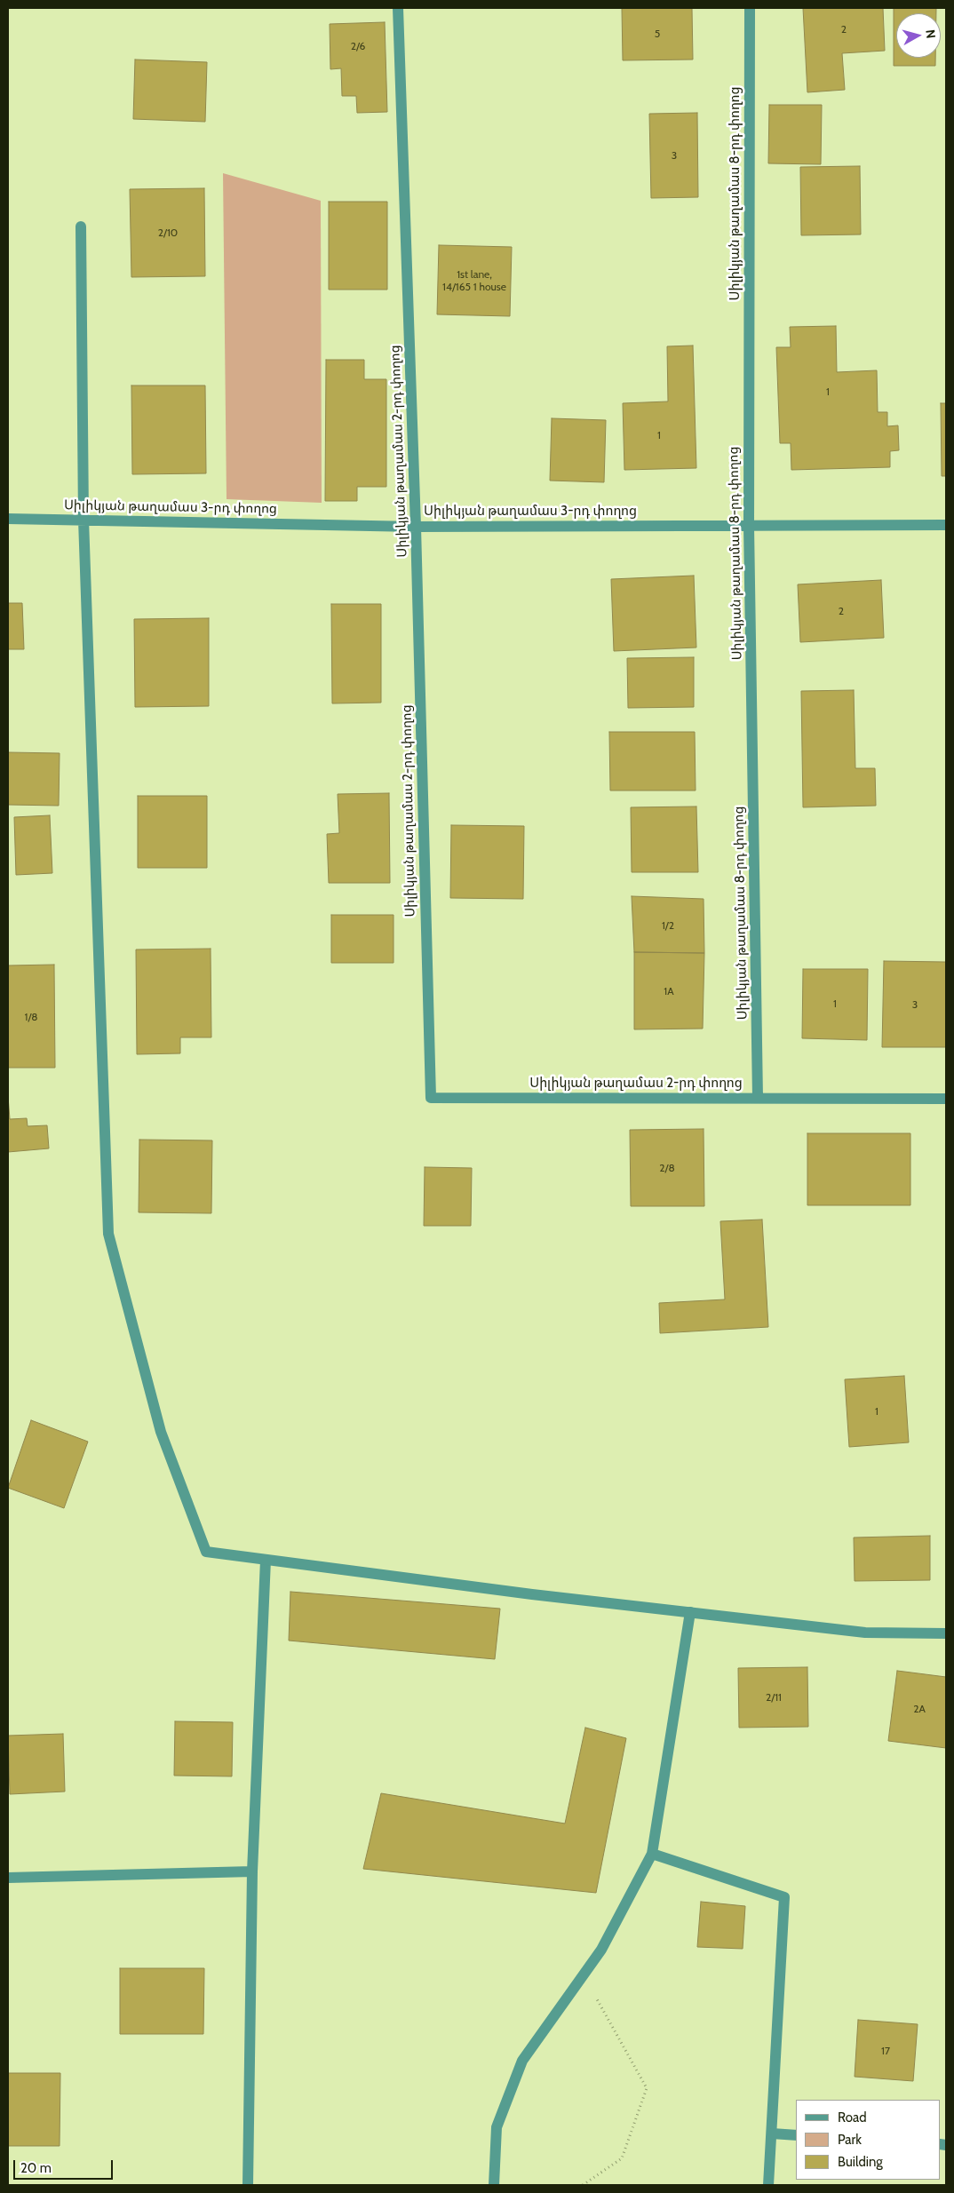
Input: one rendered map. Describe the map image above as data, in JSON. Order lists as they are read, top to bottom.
{
  "streets": {
    "street": ["Սիլիկյան թաղամաս 8-րդ փողոց", "Սիլիկյան թաղամաս 2-րդ փողոց", "Սիլիկյան թաղամաս 3-րդ փողոց"]
  },
  "crossings": [
    ["Սիլիկյան թաղամաս 8-րդ փողոց", "Սիլիկյան թաղամաս 2-րդ փողոց"],
    ["Սիլիկյան թաղամաս 8-րդ փողոց", "Սիլիկյան թաղամաս 3-րդ փողոց"],
    ["Սիլիկյան թաղամաս 2-րդ փողոց", "Սիլիկյան թաղամաս 3-րդ փողոց"]
  ],
  "house_numbers": [
    "2",
    "5",
    "2/6",
    "3",
    "2/10",
    "1st lane, 14/165 1 house",
    "1",
    "1",
    "2",
    "1/2",
    "1A",
    "1",
    "3",
    "1/8",
    "2/8",
    "1",
    "2/11",
    "2A",
    "17"
  ],
  "legend": ["Road", "Park", "Building"],
  "scale_bar": "20 m",
  "north": "right"
}
